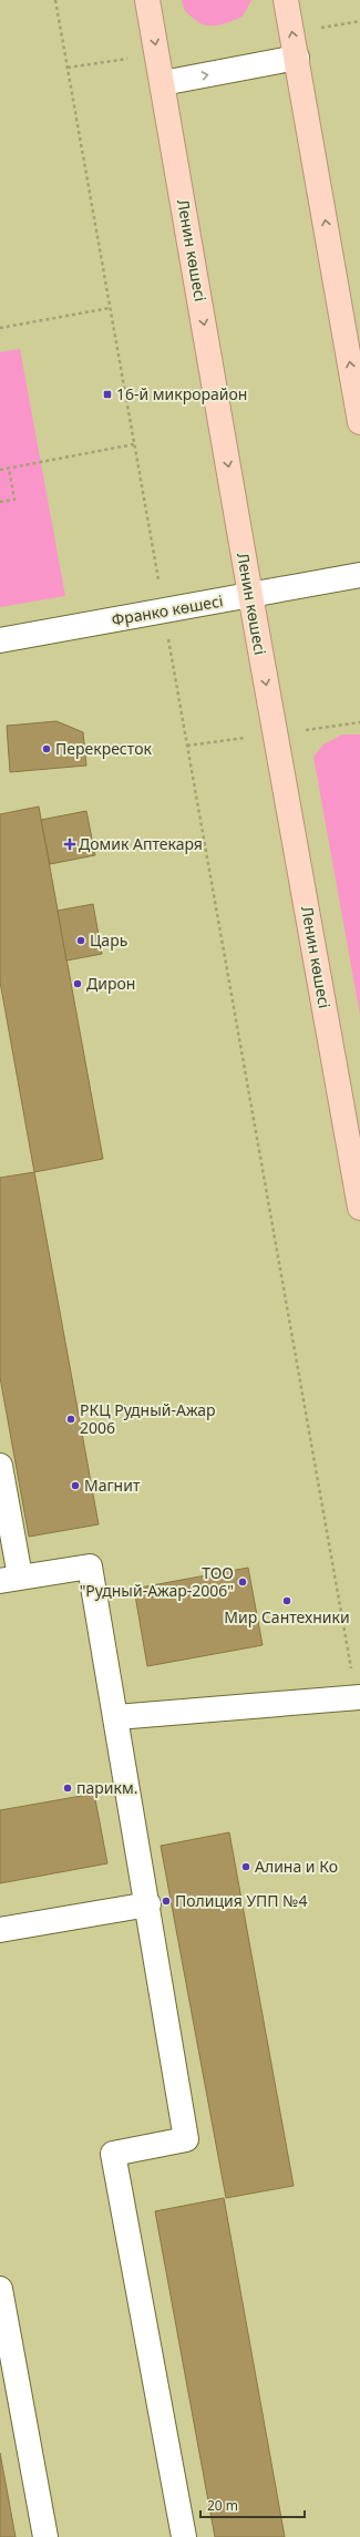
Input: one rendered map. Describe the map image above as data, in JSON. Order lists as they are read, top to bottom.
{
  "streets": {
    "main road": ["Ленин көшесі"],
    "street": ["Франко көшесі"]
  },
  "crossings": [
    ["Ленин көшесі", "Франко көшесі"]
  ],
  "places": {
    "transit": ["16-й микрорайон"],
    "other": [
      "Перекресток",
      "Царь",
      "Дирон",
      "РКЦ Рудный-Ажар 2006",
      "Магнит",
      "ТОО \"Рудный-Ажар-2006\"",
      "Мир Сантехники",
      "парикм.",
      "Алина и Ко",
      "Полиция УПП №4"
    ],
    "health": ["Домик Аптекаря"]
  },
  "scale_bar": "20 m"
}
